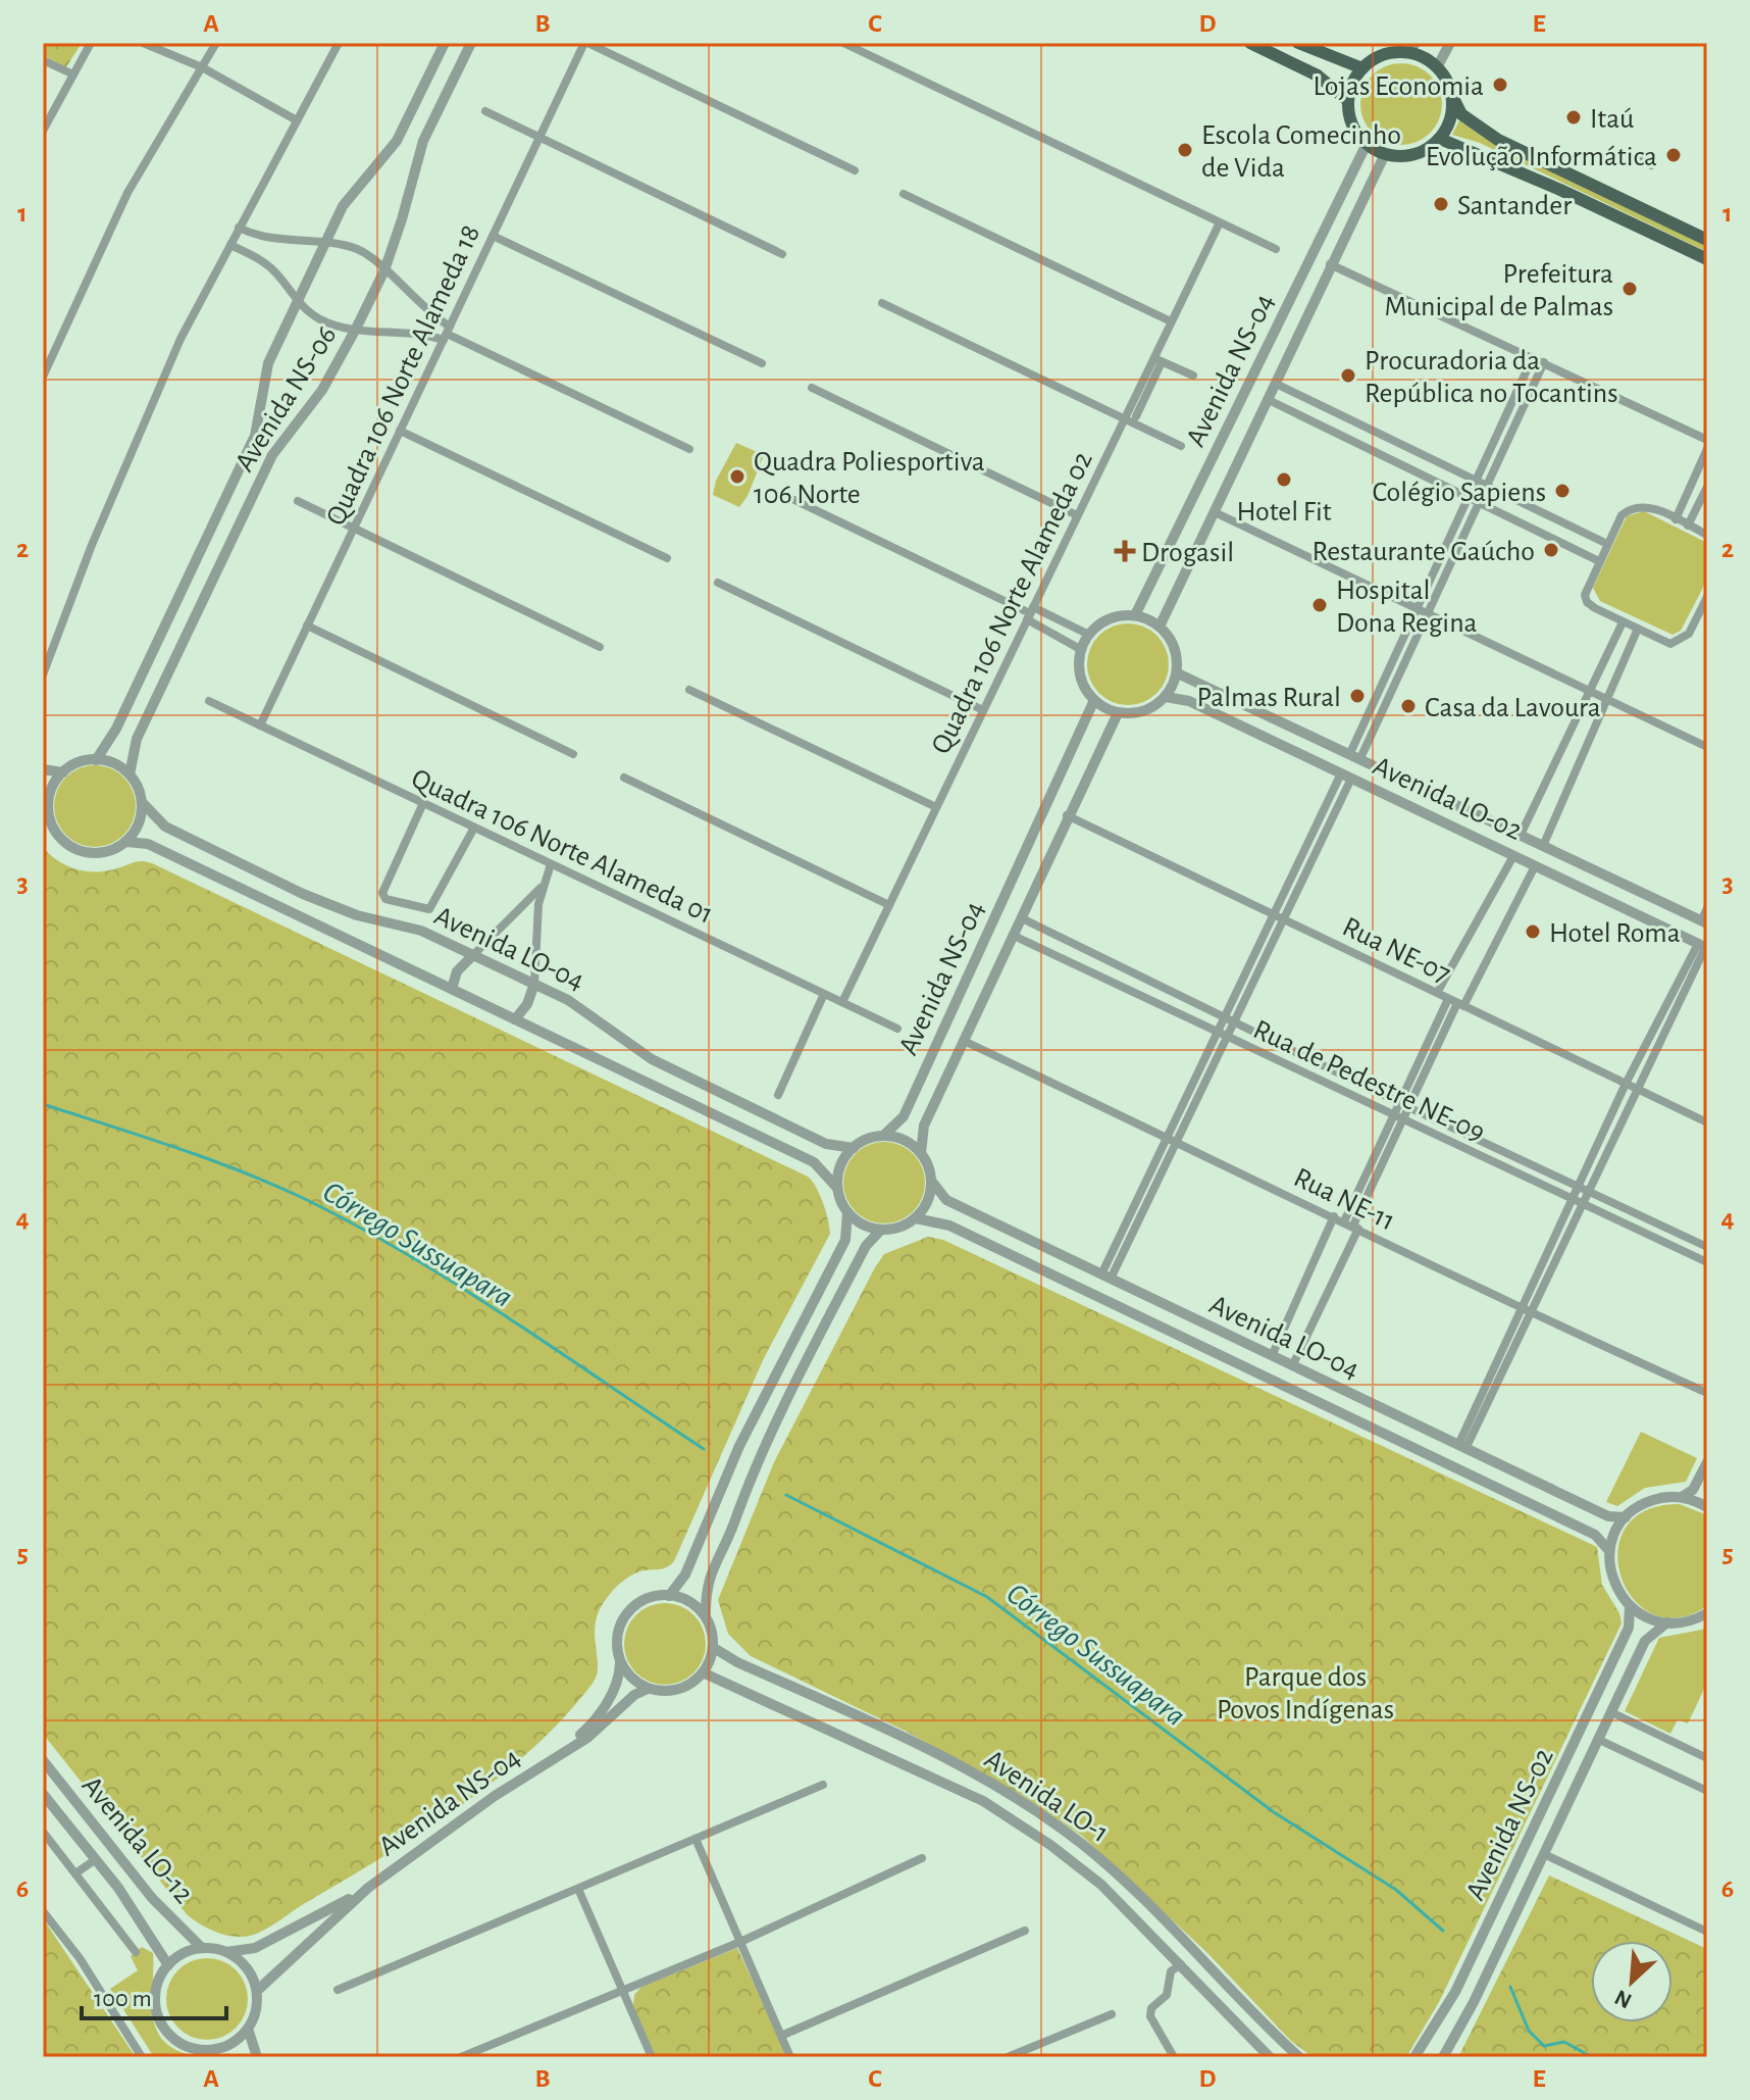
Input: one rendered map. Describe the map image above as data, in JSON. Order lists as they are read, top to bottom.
{
  "streets": {
    "street": [
      "Avenida NS-04",
      "Quadra 106 Norte Alameda 18",
      "Avenida NS-06",
      "Quadra 106 Norte Alameda 02",
      "Avenida LO-02",
      "Quadra 106 Norte Alameda 01",
      "Avenida LO-04",
      "Rua NE-07",
      "Rua de Pedestre NE-09",
      "Rua NE-11",
      "Avenida LO-1",
      "Avenida NS-02",
      "Avenida LO-12"
    ]
  },
  "crossings": [
    ["Avenida NS-04", "Avenida LO-02"],
    ["Avenida NS-04", "Avenida LO-04"],
    ["Avenida NS-04", "Rua NE-07"],
    ["Avenida NS-04", "Rua de Pedestre NE-09"],
    ["Avenida NS-04", "Rua NE-11"],
    ["Avenida NS-04", "Avenida LO-1"],
    ["Avenida NS-04", "Avenida LO-12"],
    ["Quadra 106 Norte Alameda 18", "Quadra 106 Norte Alameda 01"],
    ["Avenida NS-06", "Avenida LO-04"],
    ["Quadra 106 Norte Alameda 02", "Quadra 106 Norte Alameda 01"]
  ],
  "water": ["Córrego Sussuapara"],
  "parks": ["Parque dos Povos Indígenas"],
  "places": {
    "other": [
      "Lojas Economia",
      "Itaú",
      "Escola Comecinho de Vida",
      "Evolução Informática",
      "Santander",
      "Prefeitura Municipal de Palmas",
      "Procuradoria da República no Tocantins",
      "Quadra Poliesportiva 106 Norte",
      "Hotel Fit",
      "Colégio Sapiens",
      "Restaurante Gaúcho",
      "Hospital Dona Regina",
      "Palmas Rural",
      "Casa da Lavoura",
      "Hotel Roma"
    ],
    "health": ["Drogasil"]
  },
  "scale_bar": "100 m",
  "north": "bottom left",
  "grid": {
    "columns": [
      "A",
      "B",
      "C",
      "D",
      "E"
    ],
    "rows": [
      "1",
      "2",
      "3",
      "4",
      "5",
      "6"
    ]
  }
}
